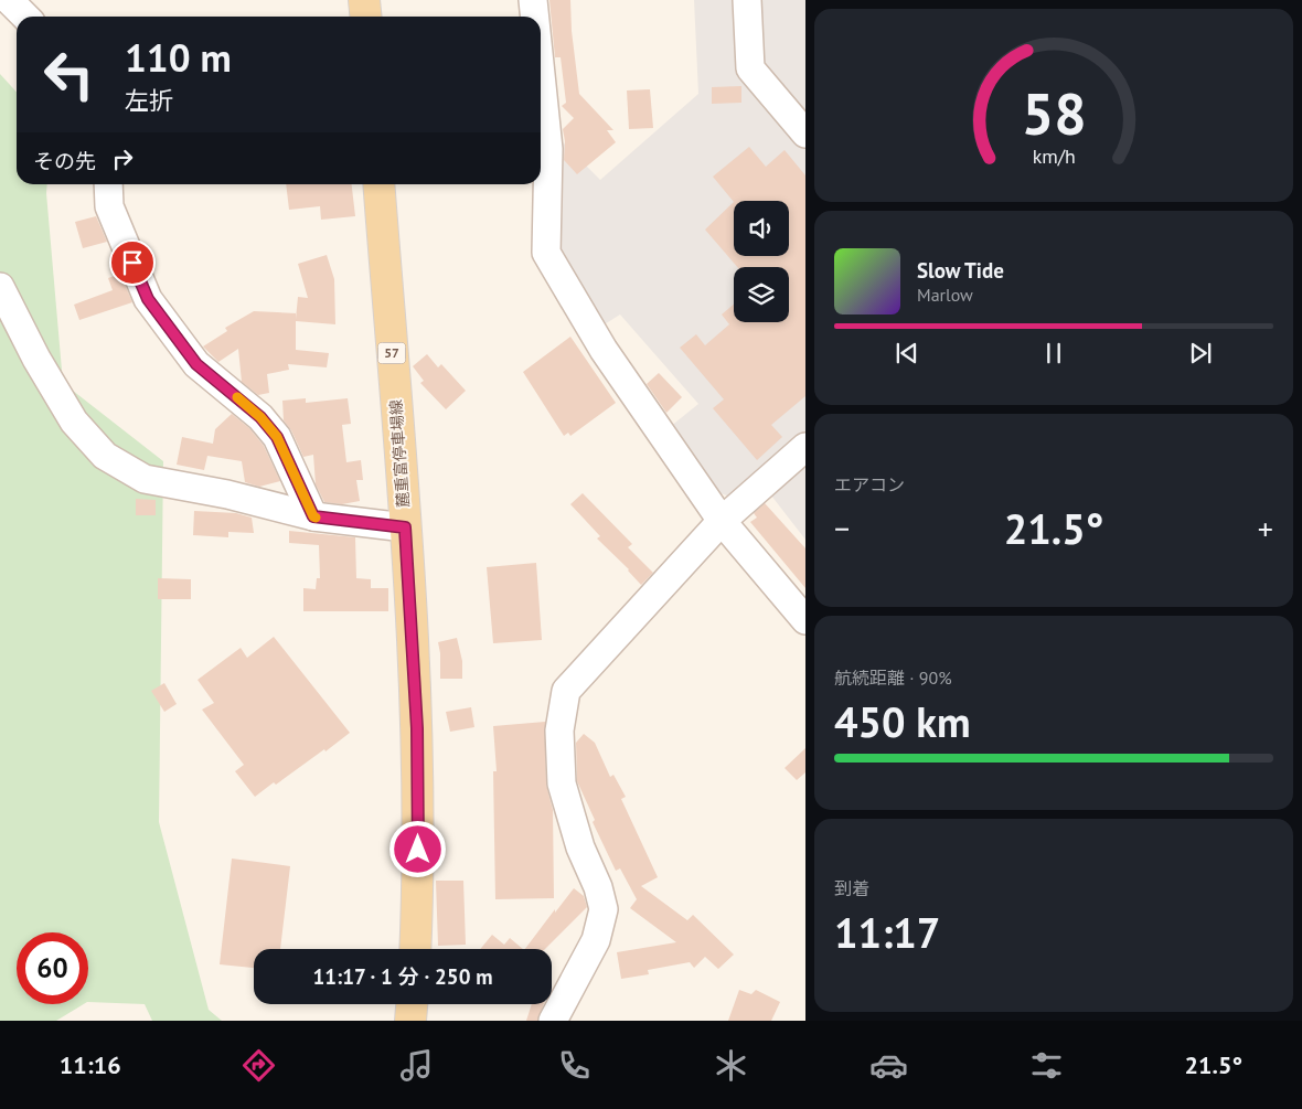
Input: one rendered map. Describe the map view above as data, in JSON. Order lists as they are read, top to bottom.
{
  "streets": {
    "main road": ["57", "麓重富停車場線"]
  },
  "page": {
    "turn": ["110 m", "左折"],
    "then": "その先",
    "song": ["Slow Tide", "Marlow"],
    "tile": [
      "エアコン",
      ["航続距離 · 90%", "450 km"],
      ["到着", "11:17"]
    ],
    "heat": ["−", "21.5°", "+"],
    "limit": "60",
    "trip": "11:17 · 1 分 · 250 m",
    "tabs": ["11:16", "21.5°"],
    "gauge": ["58", "km/h"]
  }
}
